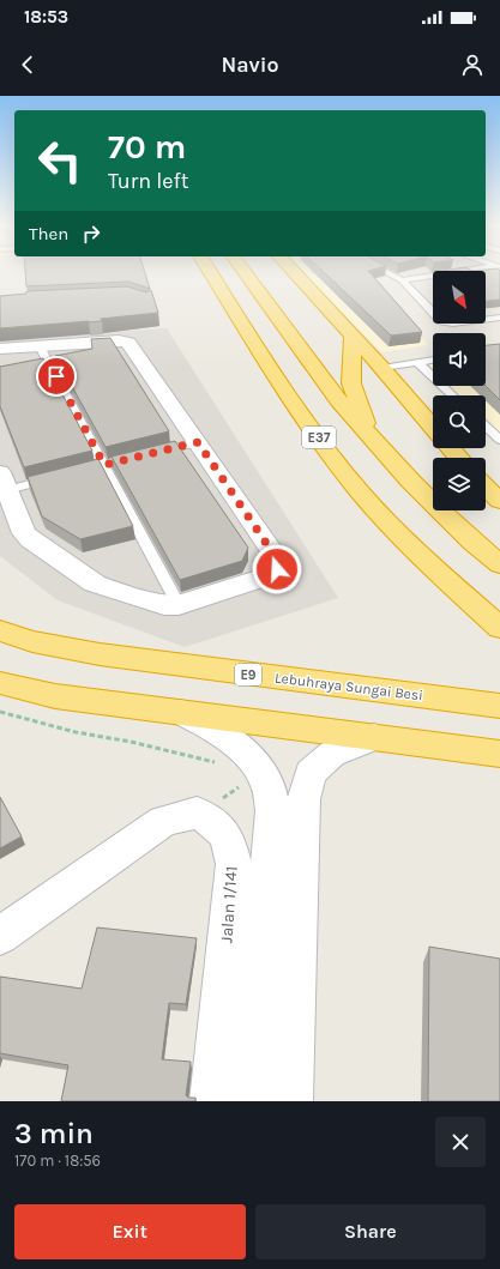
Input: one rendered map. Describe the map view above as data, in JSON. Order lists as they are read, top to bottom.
{
  "streets": {
    "highway": ["E37", "E9", "Lebuhraya Sungai Besi"],
    "street": ["Jalan 1/141"]
  },
  "north": "bottom right",
  "page": {
    "status": "18:53",
    "header": "Navio",
    "turn": ["70 m", "Turn left"],
    "then": "Then",
    "heading": ["3 min", "170 m · 18:56"],
    "buttons": ["Exit", "Share"]
  }
}
